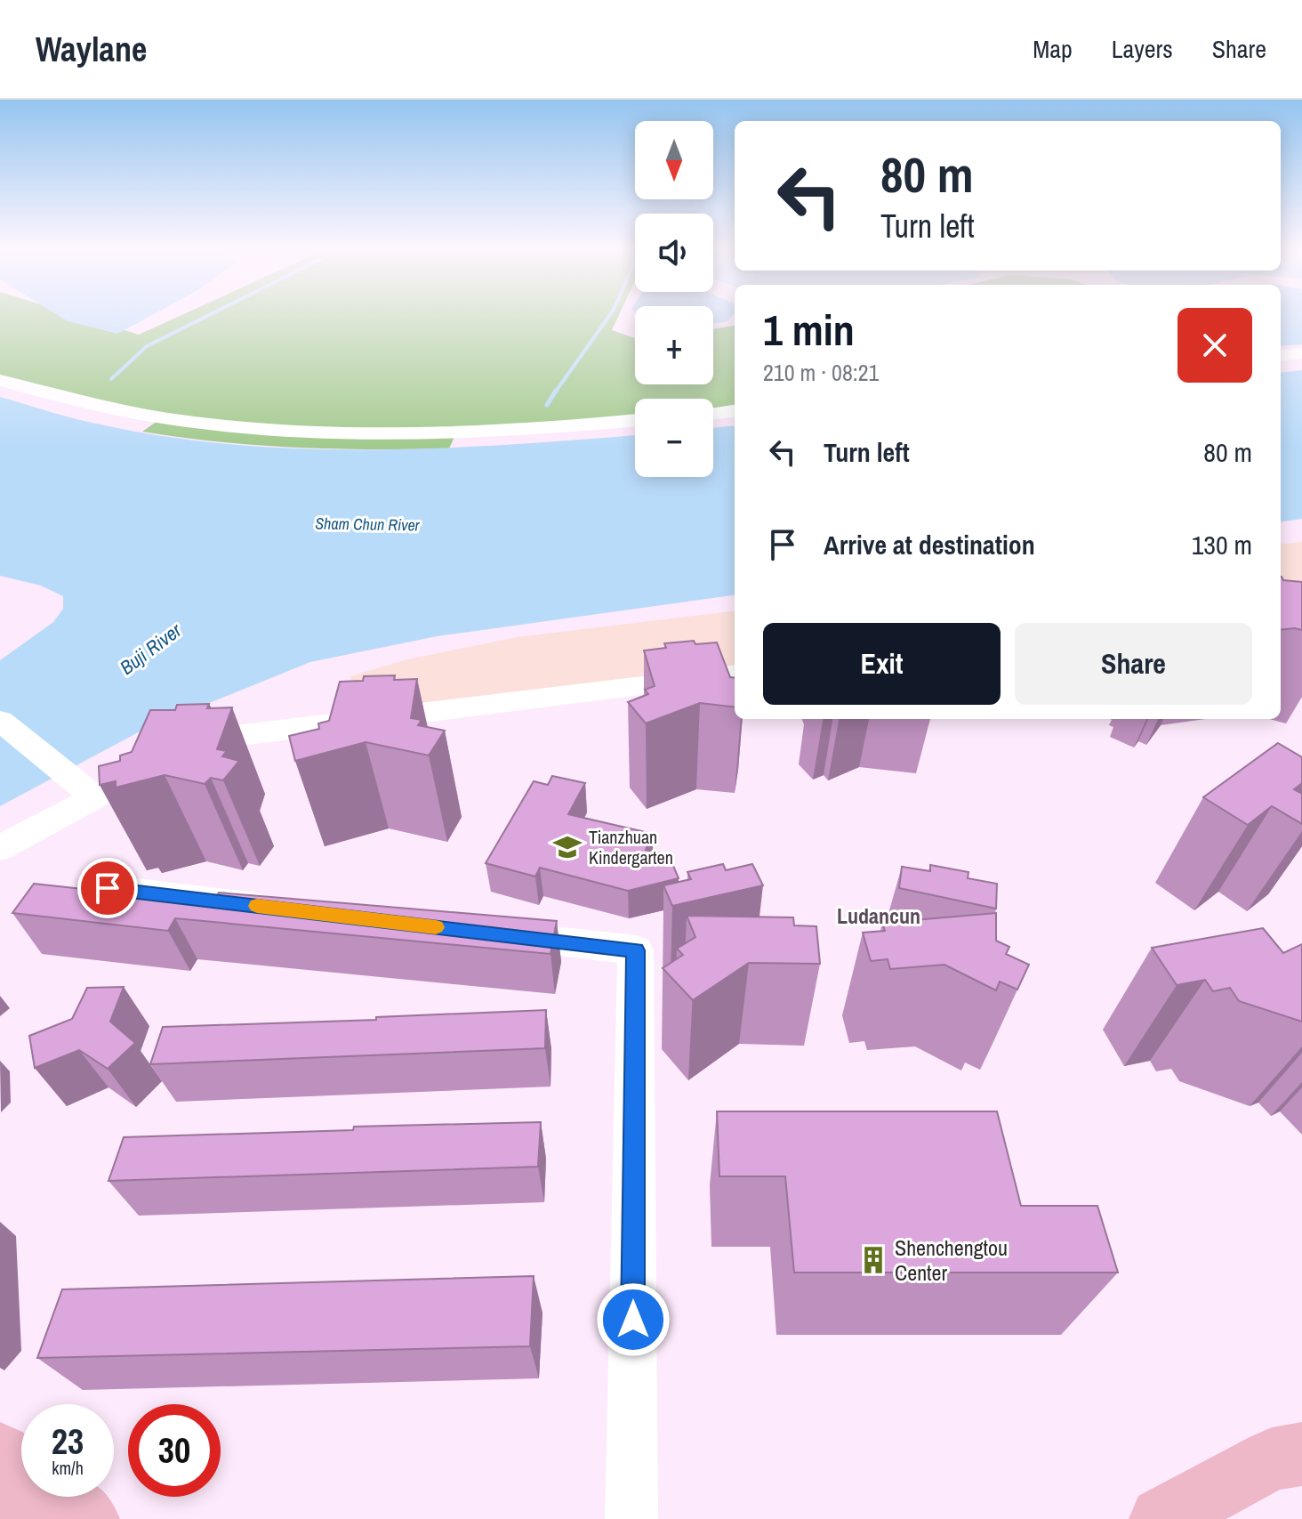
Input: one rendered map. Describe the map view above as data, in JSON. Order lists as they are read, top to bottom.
{
  "districts": ["Ludancun"],
  "water": ["Sham Chun River", "Buji River"],
  "places": {
    "school or university": ["Tianzhuan Kindergarten"],
    "building": ["Shenchengtou Center"]
  },
  "north": "bottom",
  "page": {
    "header": "Waylane",
    "nav": ["Map", "Layers", "Share"],
    "map_buttons": ["+", "−"],
    "turn": ["80 m", "Turn left"],
    "heading": ["1 min", "210 m · 08:21"],
    "list": [
      {
        "name": "Turn left",
        "value": "80 m"
      },
      {
        "name": "Arrive at destination",
        "value": "130 m"
      }
    ],
    "buttons": ["Exit", "Share"],
    "speed": "23 km/h",
    "limit": "30"
  }
}
